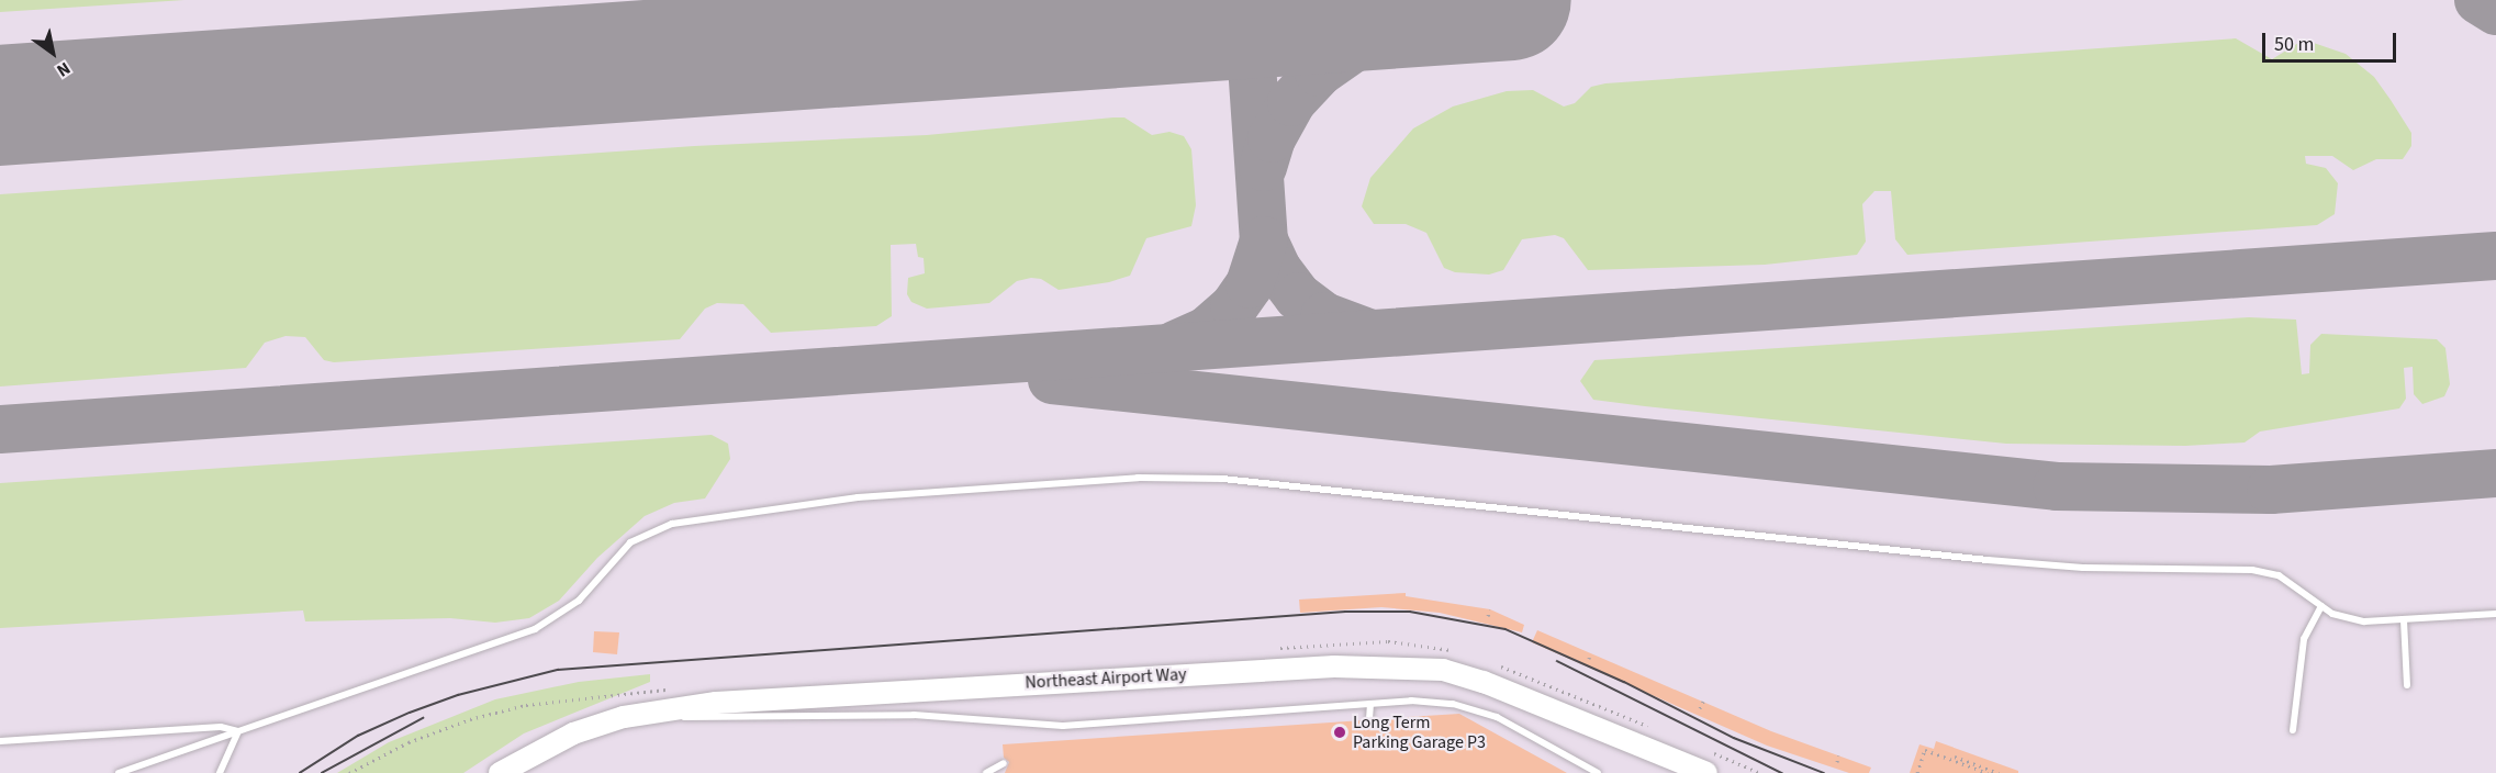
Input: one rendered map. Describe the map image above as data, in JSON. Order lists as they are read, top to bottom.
{
  "streets": {
    "main road": ["Northeast Airport Way"]
  },
  "places": ["Long Term Parking Garage P3"],
  "scale_bar": "50 m",
  "north": "bottom right"
}
